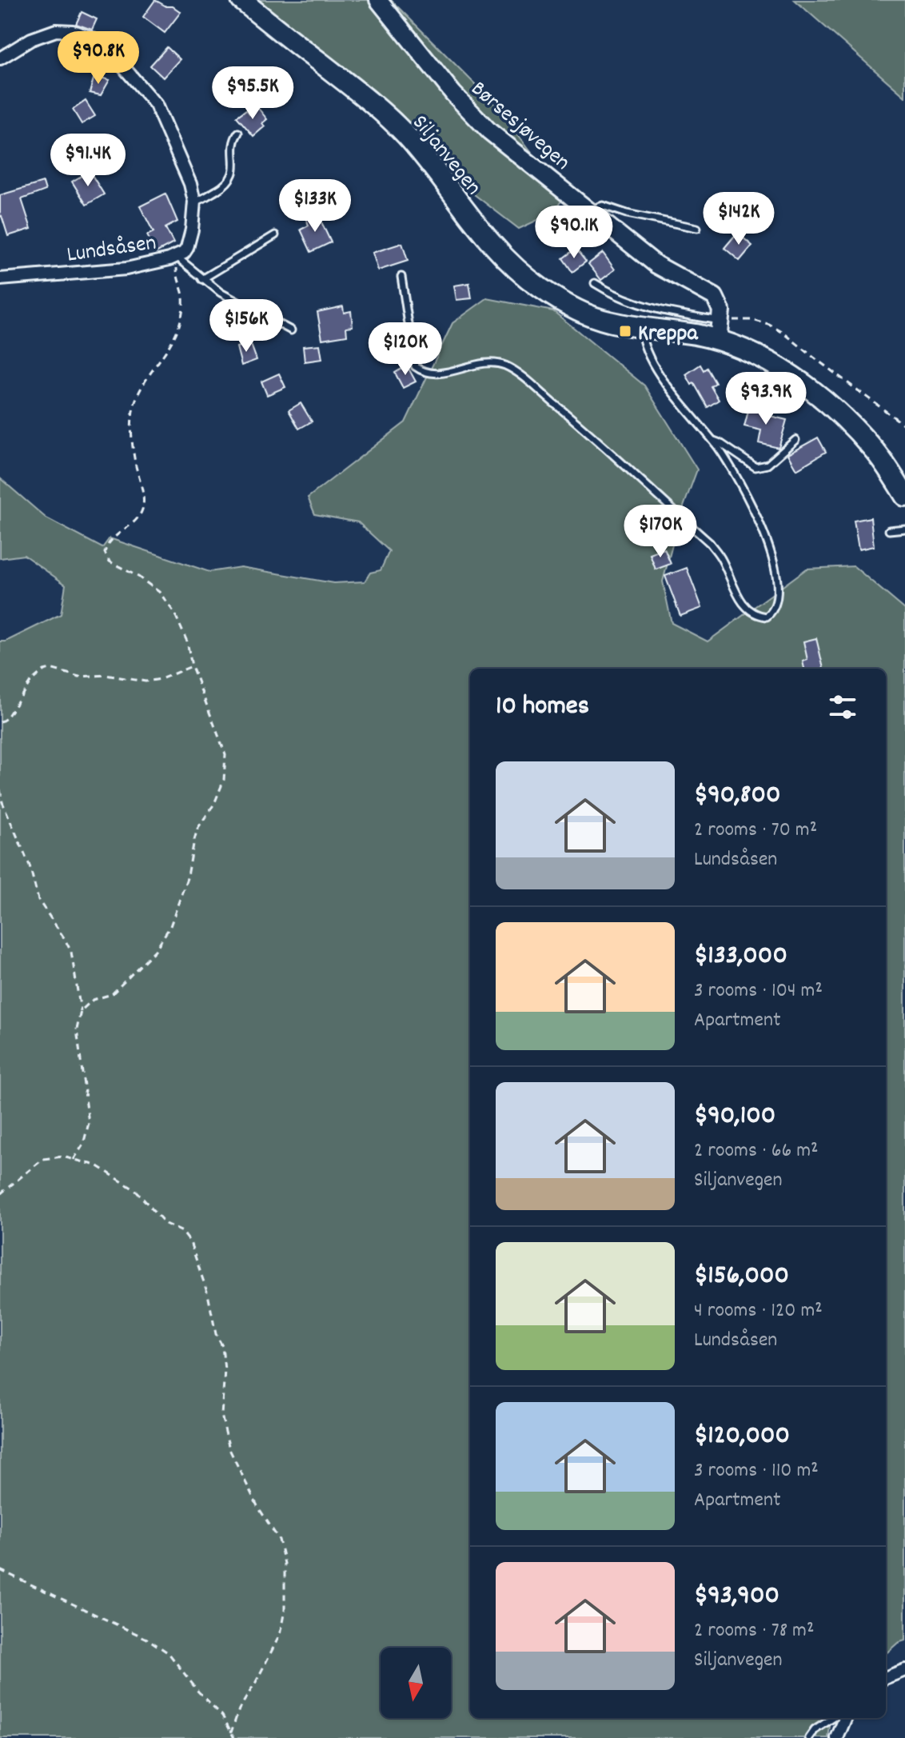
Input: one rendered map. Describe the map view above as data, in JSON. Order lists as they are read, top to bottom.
{
  "streets": {
    "main road": ["Børsesjøvegen", "Siljanvegen"],
    "street": ["Lundsåsen"]
  },
  "crossings": [
    ["Børsesjøvegen", "Siljanvegen"]
  ],
  "places": {
    "transit": ["Kreppa"]
  },
  "north": "bottom",
  "page": {
    "price": [
      "$90.8K",
      "$95.5K",
      "$91.4K",
      "$133K",
      "$142K",
      "$90.1K",
      "$156K",
      "$120K",
      "$93.9K",
      "$170K"
    ],
    "heading": "10 homes",
    "list": [
      {
        "name": "$90,800",
        "note": "2 rooms · 70 m² · Lundsåsen"
      },
      {
        "name": "$133,000",
        "note": "3 rooms · 104 m² · Apartment"
      },
      {
        "name": "$90,100",
        "note": "2 rooms · 66 m² · Siljanvegen"
      },
      {
        "name": "$156,000",
        "note": "4 rooms · 120 m² · Lundsåsen"
      },
      {
        "name": "$120,000",
        "note": "3 rooms · 110 m² · Apartment"
      },
      {
        "name": "$93,900",
        "note": "2 rooms · 78 m² · Siljanvegen"
      }
    ]
  }
}
